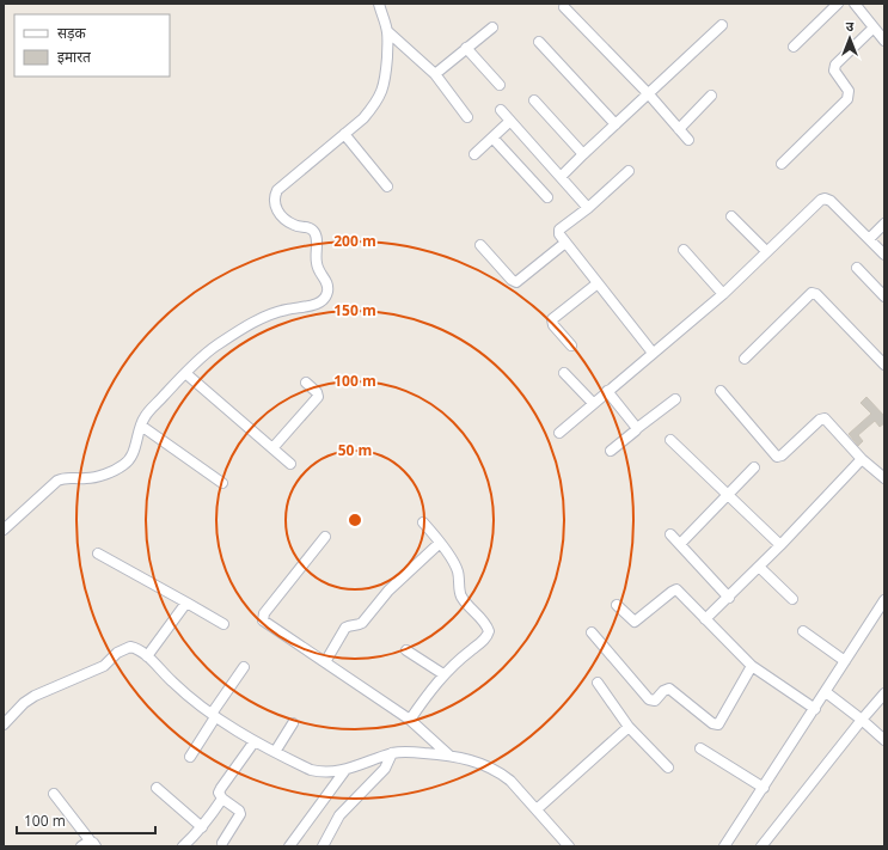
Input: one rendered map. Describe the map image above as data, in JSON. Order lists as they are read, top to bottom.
{
  "legend": ["सड़क", "इमारत"],
  "scale_bar": "100 m",
  "north": "top",
  "rings": [
    "200 m",
    "150 m",
    "100 m",
    "50 m"
  ]
}
